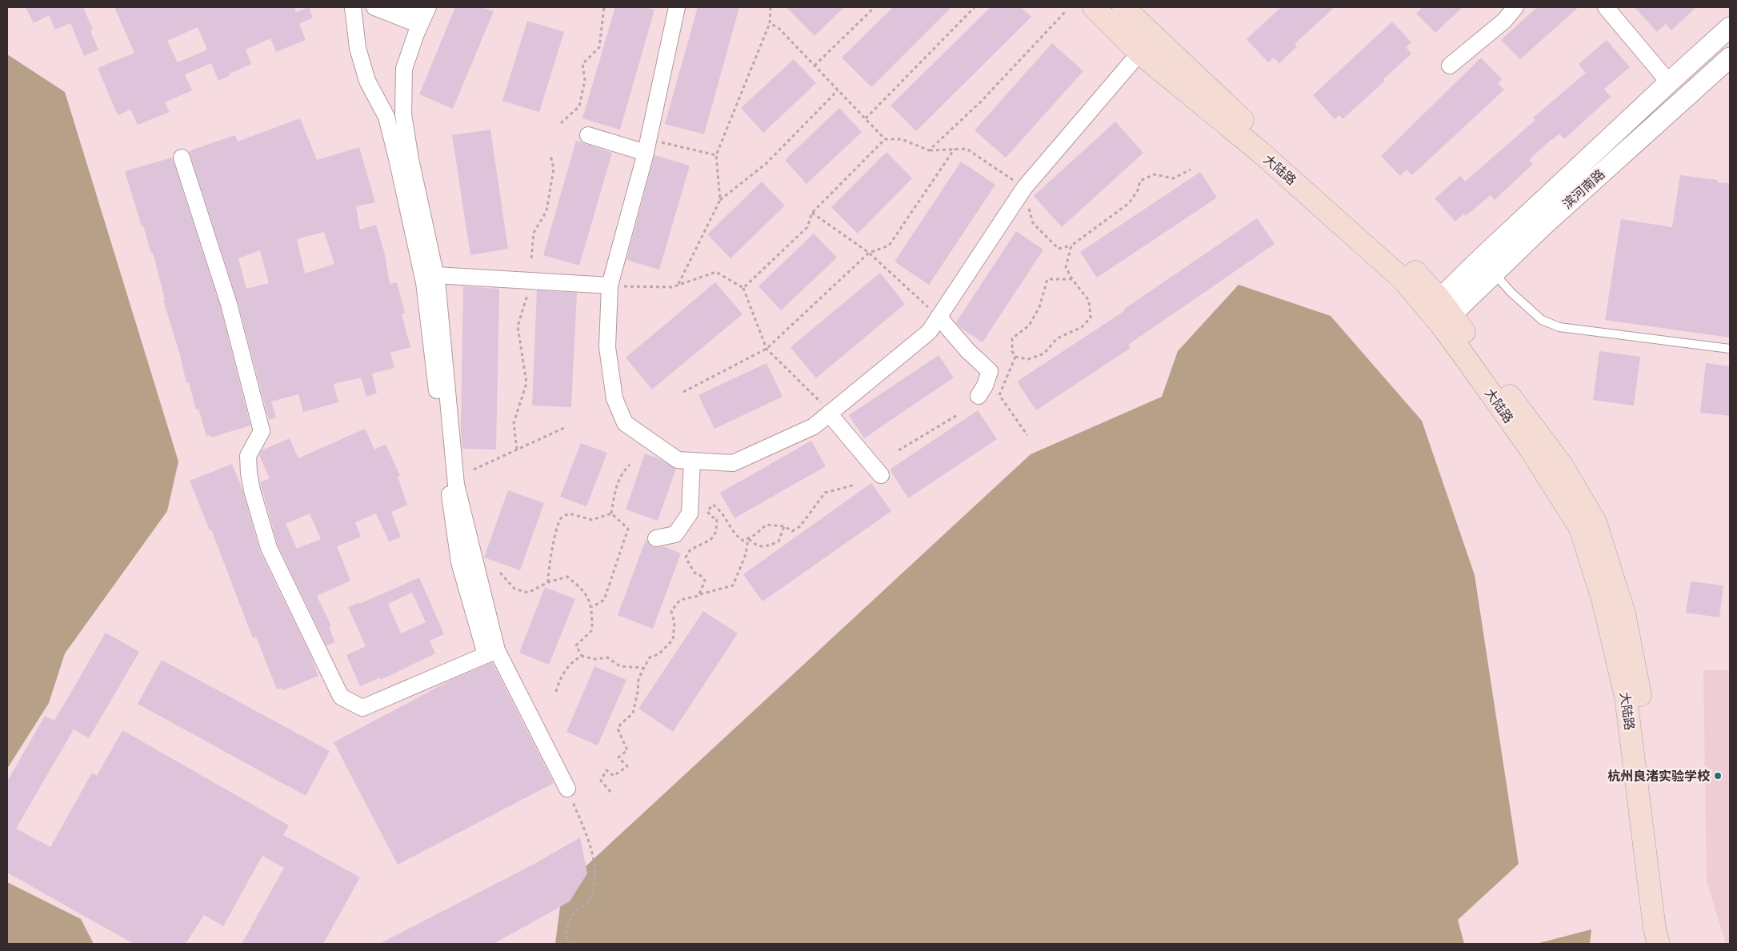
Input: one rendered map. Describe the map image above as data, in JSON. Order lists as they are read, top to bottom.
{
  "streets": {
    "main road": ["大陆路"],
    "street": ["滨河南路"]
  },
  "crossings": [
    ["大陆路", "滨河南路"]
  ],
  "places": ["杭州良渚实验学校"]
}
